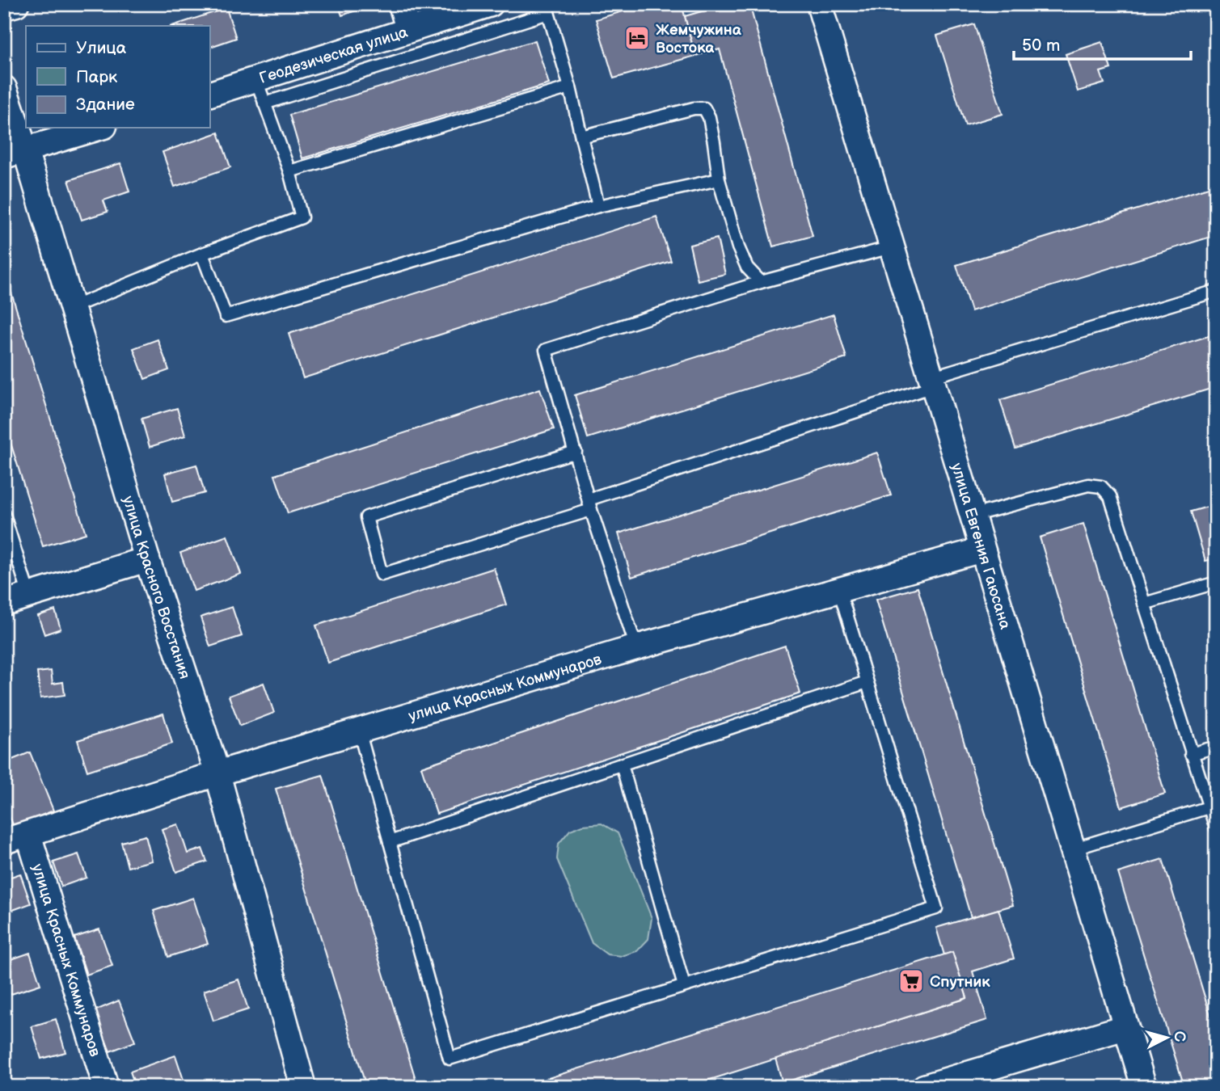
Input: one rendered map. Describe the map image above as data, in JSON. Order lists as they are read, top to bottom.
{
  "streets": {
    "street": [
      "Геодезическая улица",
      "улица Евгения Гаюсана",
      "улица Красного Восстания",
      "улица Красных Коммунаров"
    ]
  },
  "crossings": [
    ["улица Евгения Гаюсана", "улица Красных Коммунаров"],
    ["улица Красного Восстания", "улица Красных Коммунаров"]
  ],
  "places": {
    "hotel": ["Жемчужина Востока"],
    "supermarket": ["Спутник"]
  },
  "legend": ["Улица", "Парк", "Здание"],
  "scale_bar": "50 m",
  "north": "right"
}
